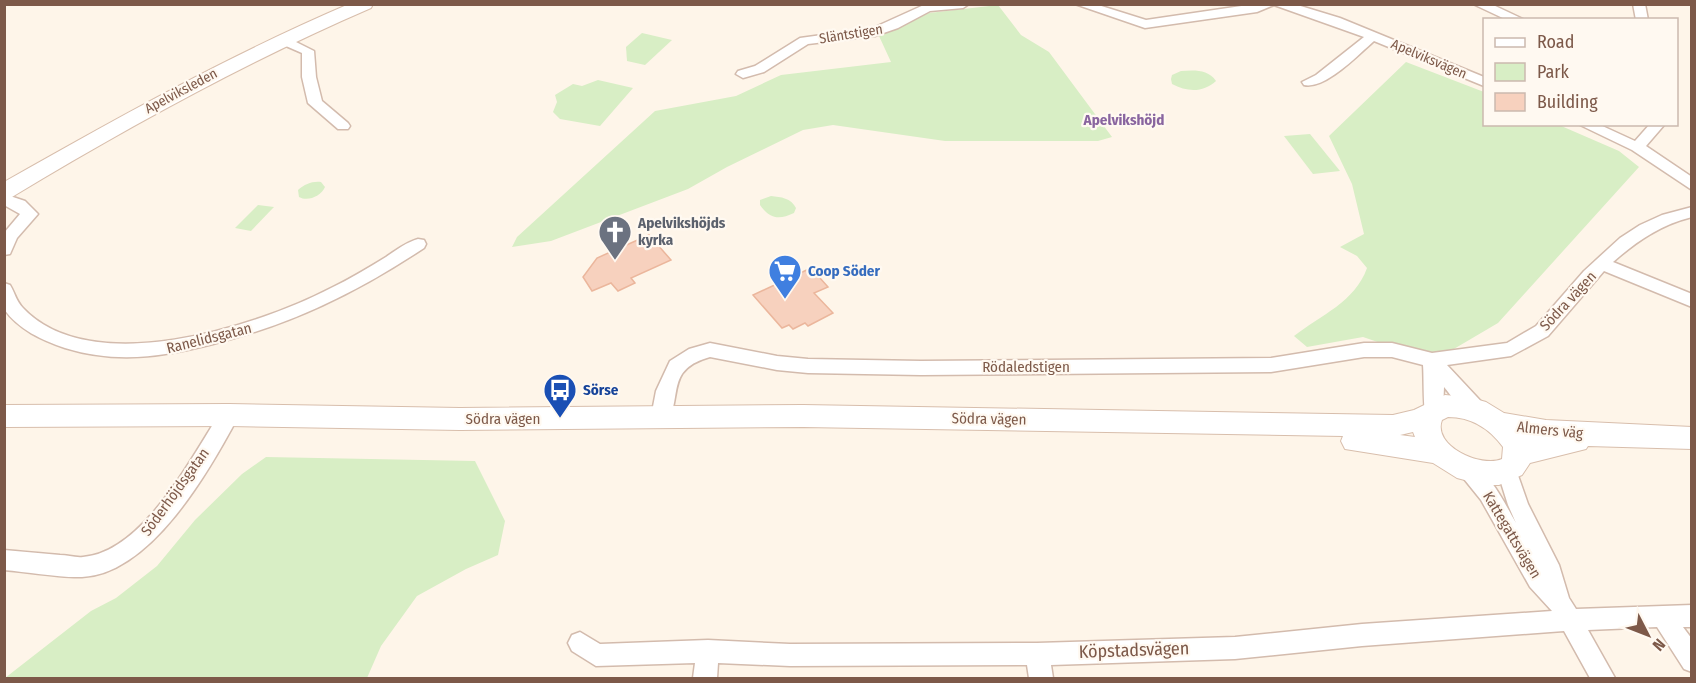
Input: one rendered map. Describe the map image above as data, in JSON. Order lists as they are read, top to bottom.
{
  "streets": {
    "street": [
      "Släntstigen",
      "Apelviksvägen",
      "Apelviksleden",
      "Södra vägen",
      "Ranelidsgatan",
      "Rödaledstigen",
      "Almers väg",
      "Söderhöjdsgatan",
      "Kattegattsvägen",
      "Köpstadsvägen"
    ]
  },
  "crossings": [
    ["Södra vägen", "Rödaledstigen"],
    ["Södra vägen", "Almers väg"],
    ["Södra vägen", "Söderhöjdsgatan"],
    ["Södra vägen", "Kattegattsvägen"],
    ["Almers väg", "Kattegattsvägen"],
    ["Kattegattsvägen", "Köpstadsvägen"]
  ],
  "districts": ["Apelvikshöjd"],
  "places": {
    "church": ["Apelvikshöjds kyrka"],
    "supermarket": ["Coop Söder"],
    "bus stop": ["Sörse"]
  },
  "legend": ["Road", "Park", "Building"],
  "north": "bottom right"
}
